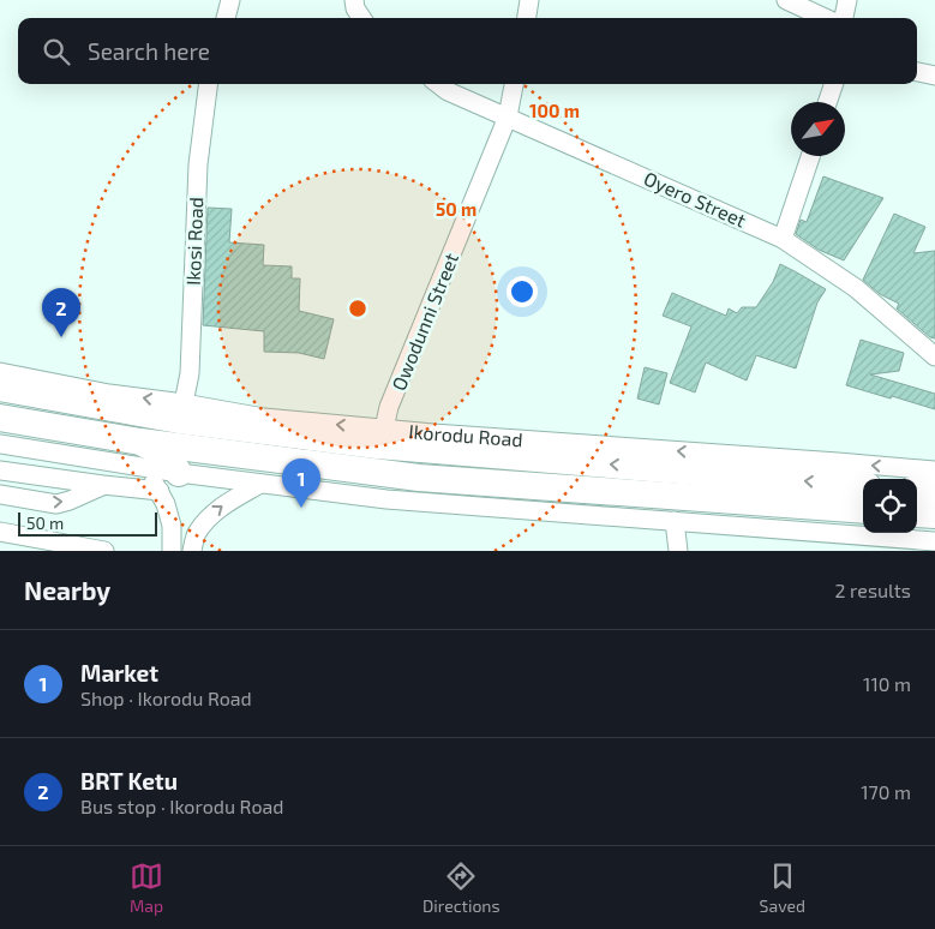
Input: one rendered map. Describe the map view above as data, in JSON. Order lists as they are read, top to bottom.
{
  "streets": {
    "highway": ["Ikorodu Road"],
    "street": ["Oyero Street", "Ikosi Road", "Owodunni Street"]
  },
  "crossings": [
    ["Oyero Street", "Owodunni Street"],
    ["Ikosi Road", "Ikorodu Road"],
    ["Owodunni Street", "Ikorodu Road"]
  ],
  "scale_bar": "50 m",
  "north": "top right",
  "page": {
    "search": "Search here",
    "pins": ["2", "1"],
    "scale": "50 m",
    "heading": ["Nearby", "2 results"],
    "list": [
      {
        "mark": "1",
        "name": "Market",
        "note": "Shop · Ikorodu Road",
        "value": "110 m"
      },
      {
        "mark": "2",
        "name": "BRT Ketu",
        "note": "Bus stop · Ikorodu Road",
        "value": "170 m"
      }
    ],
    "nav": ["Map", "Directions", "Saved"]
  },
  "rings": ["100 m", "50 m"]
}
